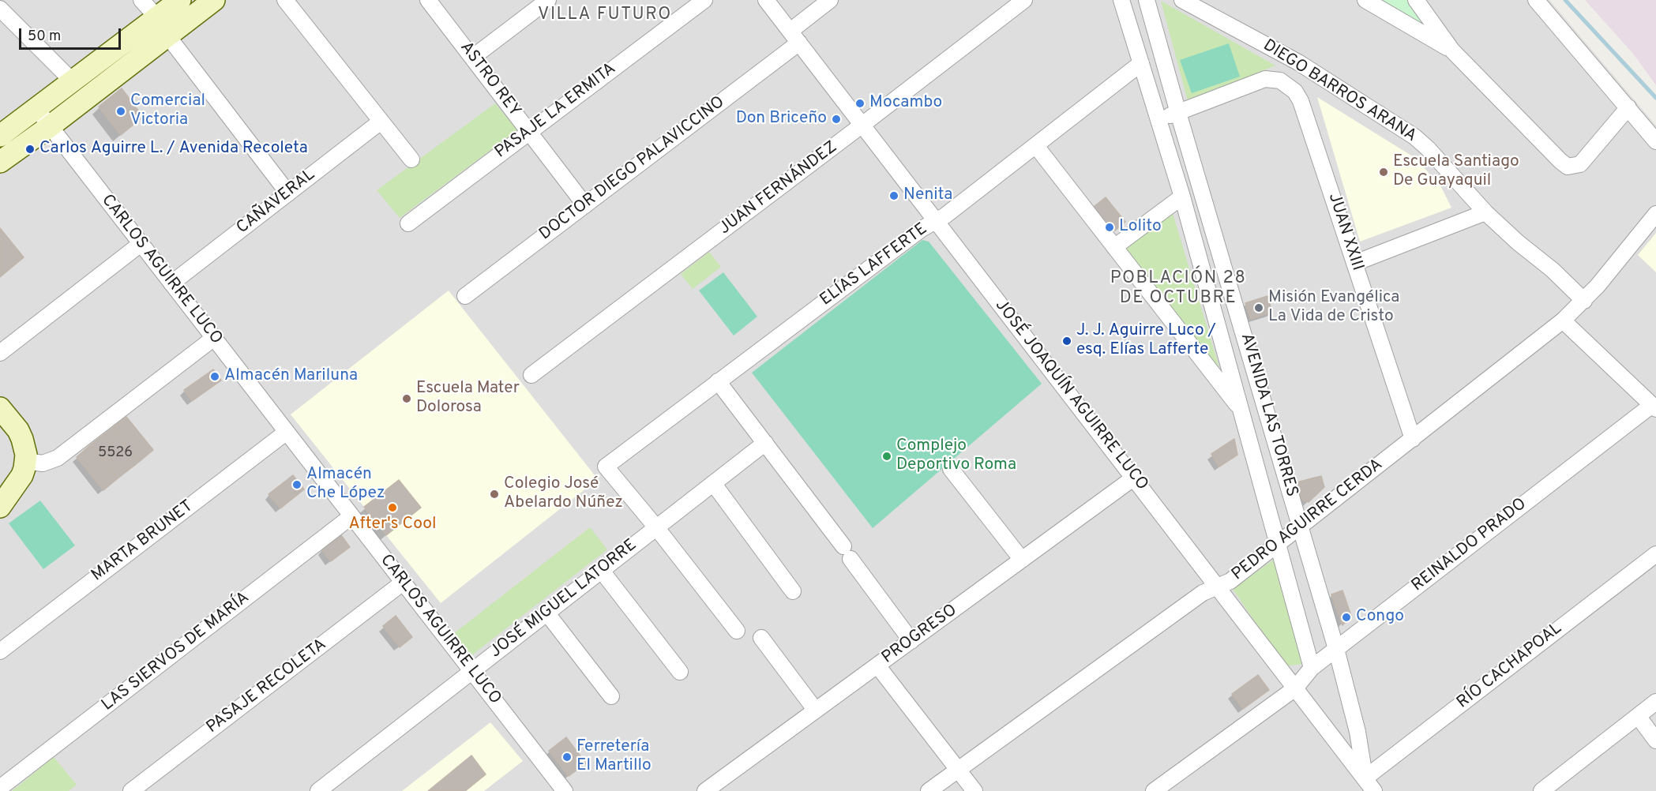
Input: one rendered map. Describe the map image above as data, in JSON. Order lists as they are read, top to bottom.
{
  "streets": {
    "street": [
      "ASTRO REY",
      "DIEGO BARROS ARANA",
      "PASAJE LA ERMITA",
      "DOCTOR DIEGO PALAVICCINO",
      "JUAN FERNÁNDEZ",
      "CAÑAVERAL",
      "JUAN XXIII",
      "ELÍAS LAFFERTE",
      "CARLOS AGUIRRE LUCO",
      "JOSÉ JOAQUÍN AGUIRRE LUCO",
      "AVENIDA LAS TORRES",
      "PEDRO AGUIRRE CERDA",
      "MARTA BRUNET",
      "REINALDO PRADO",
      "JOSÉ MIGUEL LATORRE",
      "PROGRESO",
      "LAS SIERVOS DE MARÍA",
      "RÍO CACHAPOAL",
      "PASAJE RECOLETA"
    ]
  },
  "crossings": [
    ["ASTRO REY", "PASAJE LA ERMITA"],
    ["ASTRO REY", "DOCTOR DIEGO PALAVICCINO"],
    ["DIEGO BARROS ARANA", "PEDRO AGUIRRE CERDA"],
    ["DOCTOR DIEGO PALAVICCINO", "JOSÉ JOAQUÍN AGUIRRE LUCO"],
    ["JUAN FERNÁNDEZ", "JOSÉ JOAQUÍN AGUIRRE LUCO"],
    ["CAÑAVERAL", "CARLOS AGUIRRE LUCO"],
    ["JUAN XXIII", "AVENIDA LAS TORRES"],
    ["JUAN XXIII", "PEDRO AGUIRRE CERDA"],
    ["ELÍAS LAFFERTE", "JOSÉ JOAQUÍN AGUIRRE LUCO"],
    ["ELÍAS LAFFERTE", "AVENIDA LAS TORRES"],
    ["ELÍAS LAFFERTE", "JOSÉ MIGUEL LATORRE"],
    ["CARLOS AGUIRRE LUCO", "MARTA BRUNET"],
    ["CARLOS AGUIRRE LUCO", "JOSÉ MIGUEL LATORRE"],
    ["CARLOS AGUIRRE LUCO", "LAS SIERVOS DE MARÍA"],
    ["CARLOS AGUIRRE LUCO", "PASAJE RECOLETA"],
    ["JOSÉ JOAQUÍN AGUIRRE LUCO", "AVENIDA LAS TORRES"],
    ["JOSÉ JOAQUÍN AGUIRRE LUCO", "PEDRO AGUIRRE CERDA"],
    ["JOSÉ JOAQUÍN AGUIRRE LUCO", "REINALDO PRADO"],
    ["JOSÉ JOAQUÍN AGUIRRE LUCO", "PROGRESO"],
    ["JOSÉ JOAQUÍN AGUIRRE LUCO", "RÍO CACHAPOAL"],
    ["AVENIDA LAS TORRES", "PEDRO AGUIRRE CERDA"],
    ["AVENIDA LAS TORRES", "REINALDO PRADO"],
    ["AVENIDA LAS TORRES", "RÍO CACHAPOAL"]
  ],
  "districts": ["VILLA FUTURO", "POBLACIÓN 28 DE OCTUBRE"],
  "places": [
    "Mocambo",
    "Comercial Victoria",
    "Don Briceño",
    "Carlos Aguirre L. / Avenida Recoleta",
    "Escuela Santiago De Guayaquil",
    "Nenita",
    "Lolito",
    "Misión Evangélica La Vida de Cristo",
    "J. J. Aguirre Luco / esq. Elías Lafferte",
    "Almacén Mariluna",
    "Escuela Mater Dolorosa",
    "Complejo Deportivo Roma",
    "Almacén Che López",
    "Colegio José Abelardo Núñez",
    "After's Cool",
    "Congo",
    "Ferretería El Martillo"
  ],
  "house_numbers": ["5526"],
  "scale_bar": "50 m"
}
